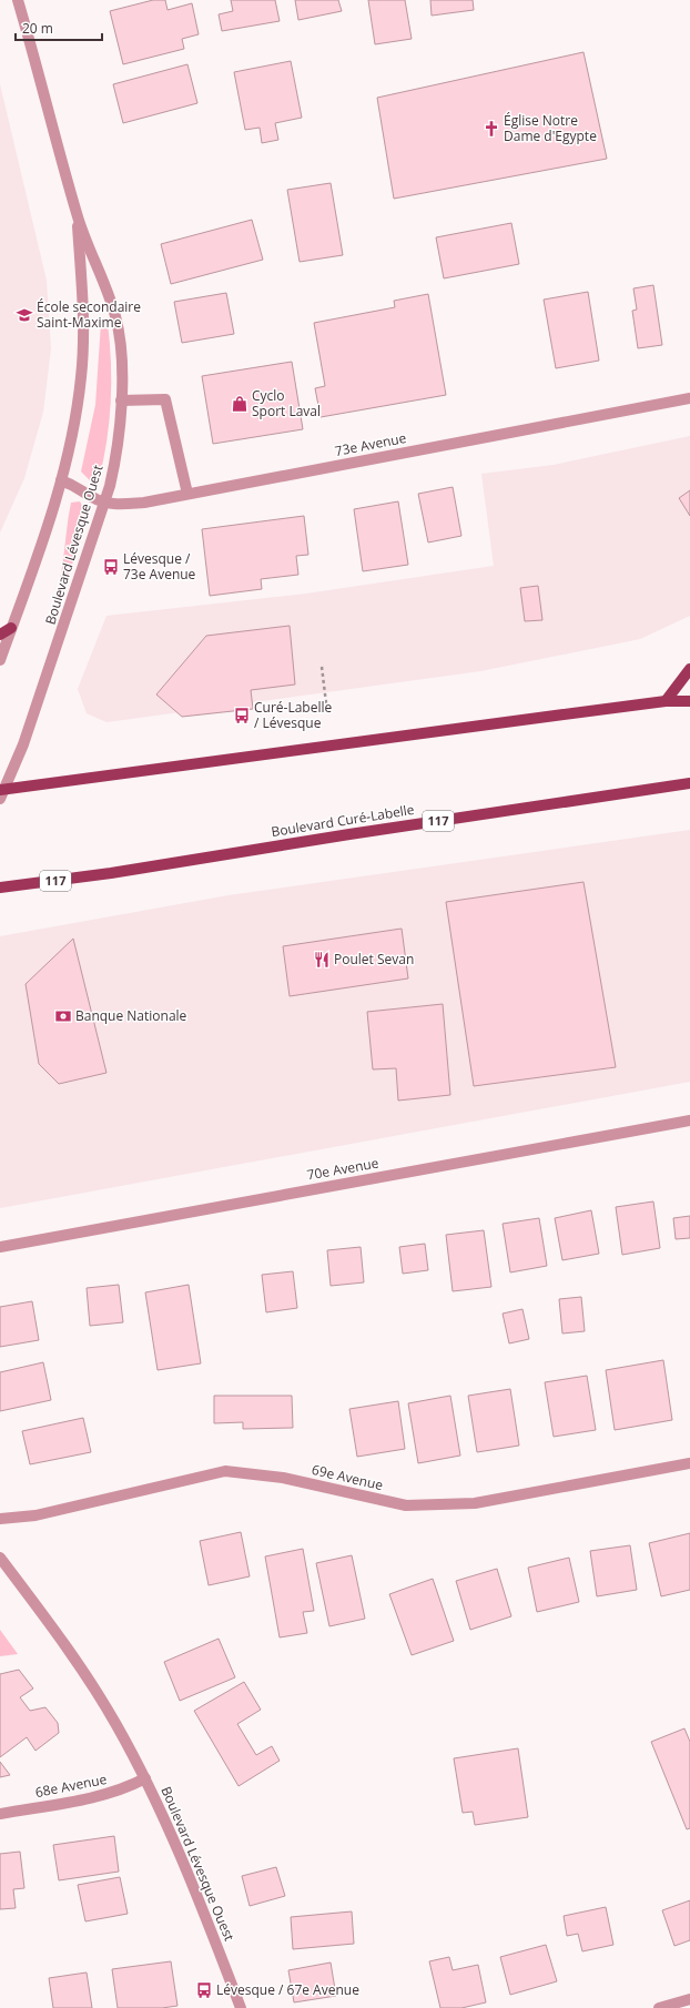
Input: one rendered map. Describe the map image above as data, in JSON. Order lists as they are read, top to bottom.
{
  "streets": {
    "main road": ["Boulevard Curé-Labelle", "117"],
    "street": [
      "73e Avenue",
      "Boulevard Lévesque Ouest",
      "70e Avenue",
      "69e Avenue",
      "68e Avenue"
    ]
  },
  "crossings": [
    ["73e Avenue", "Boulevard Lévesque Ouest"],
    ["Boulevard Lévesque Ouest", "68e Avenue"]
  ],
  "places": {
    "church": ["Église Notre Dame d'Egypte"],
    "school or university": ["École secondaire Saint-Maxime"],
    "shop": ["Cyclo Sport Laval"],
    "bus stop": ["Lévesque / 73e Avenue", "Curé-Labelle / Lévesque", "Lévesque / 67e Avenue"],
    "restaurant": ["Poulet Sevan"],
    "bank": ["Banque Nationale"]
  },
  "scale_bar": "20 m"
}
